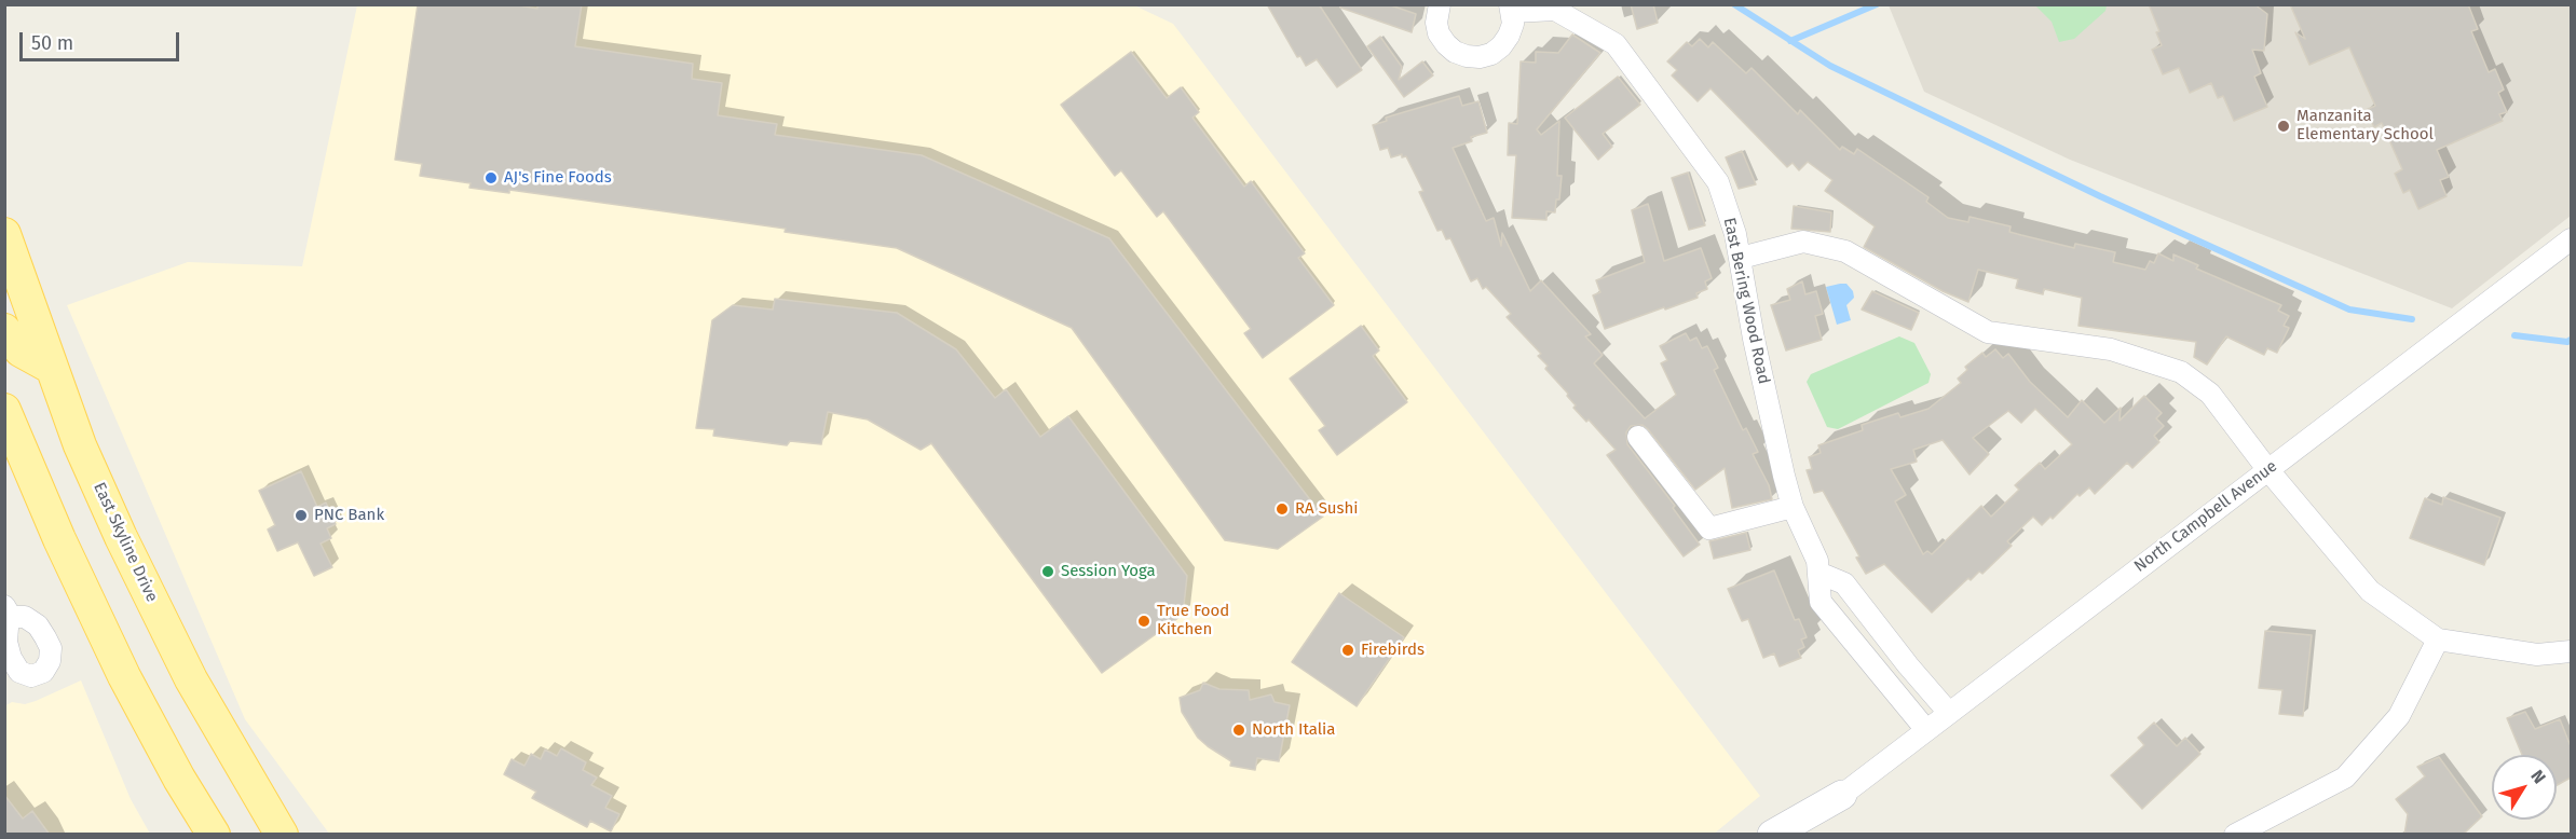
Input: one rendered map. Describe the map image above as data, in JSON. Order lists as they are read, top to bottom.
{
  "streets": {
    "main road": ["East Skyline Drive"],
    "street": ["East Bering Wood Road", "North Campbell Avenue"]
  },
  "places": [
    "Manzanita Elementary School",
    "AJ's Fine Foods",
    "RA Sushi",
    "PNC Bank",
    "Session Yoga",
    "True Food Kitchen",
    "Firebirds",
    "North Italia"
  ],
  "scale_bar": "50 m",
  "north": "top right"
}
